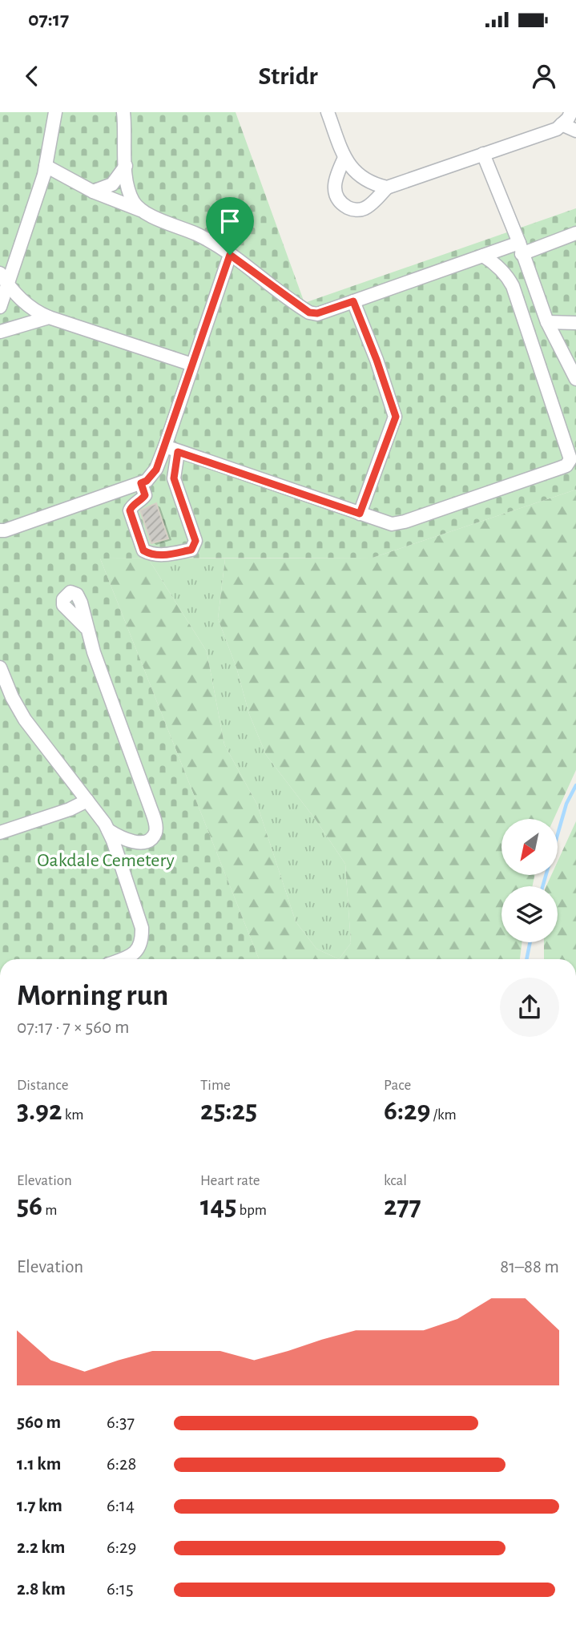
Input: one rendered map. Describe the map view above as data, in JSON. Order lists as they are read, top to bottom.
{
  "parks": ["Oakdale Cemetery"],
  "north": "bottom left",
  "page": {
    "status": "07:17",
    "header": "Stridr",
    "heading": ["Morning run", "07:17 · 7 × 560 m"],
    "stats": [
      ["Distance", "3.92 km"],
      ["Time", "25:25"],
      ["Pace", "6:29 /km"],
      ["Elevation", "56 m"],
      ["Heart rate", "145 bpm"],
      ["kcal", "277"]
    ],
    "chart": ["Elevation", "81–88 m"],
    "list": [
      {
        "name": "560 m",
        "note": "6:37"
      },
      {
        "name": "1.1 km",
        "note": "6:28"
      },
      {
        "name": "1.7 km",
        "note": "6:14"
      },
      {
        "name": "2.2 km",
        "note": "6:29"
      },
      {
        "name": "2.8 km",
        "note": "6:15"
      }
    ]
  }
}
